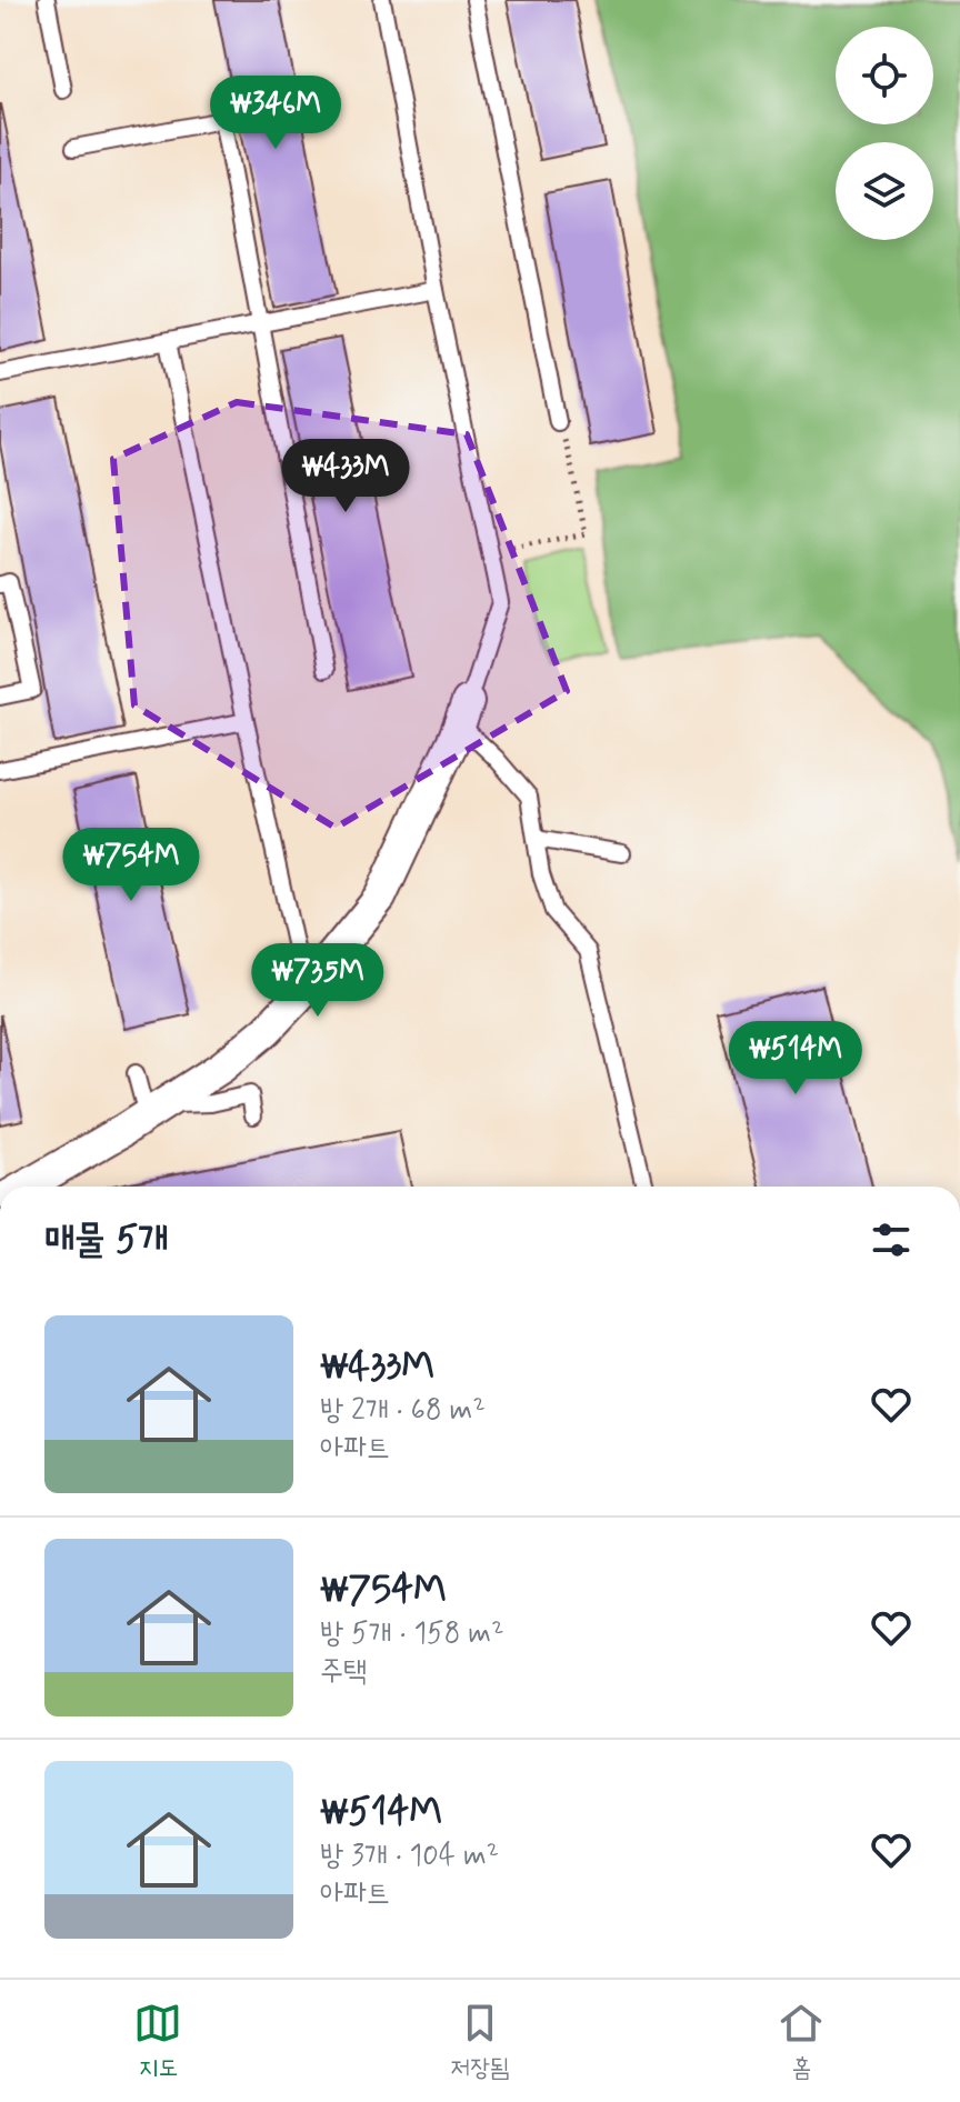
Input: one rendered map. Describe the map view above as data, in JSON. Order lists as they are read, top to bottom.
{
  "page": {
    "price": [
      "₩346M",
      "₩433M",
      "₩754M",
      "₩735M",
      "₩514M"
    ],
    "heading": "매물 5개",
    "list": [
      {
        "name": "₩433M",
        "note": "방 2개 · 68 m² · 아파트"
      },
      {
        "name": "₩754M",
        "note": "방 5개 · 158 m² · 주택"
      },
      {
        "name": "₩514M",
        "note": "방 3개 · 104 m² · 아파트"
      }
    ],
    "tabs": ["지도", "저장됨", "홈"]
  }
}
